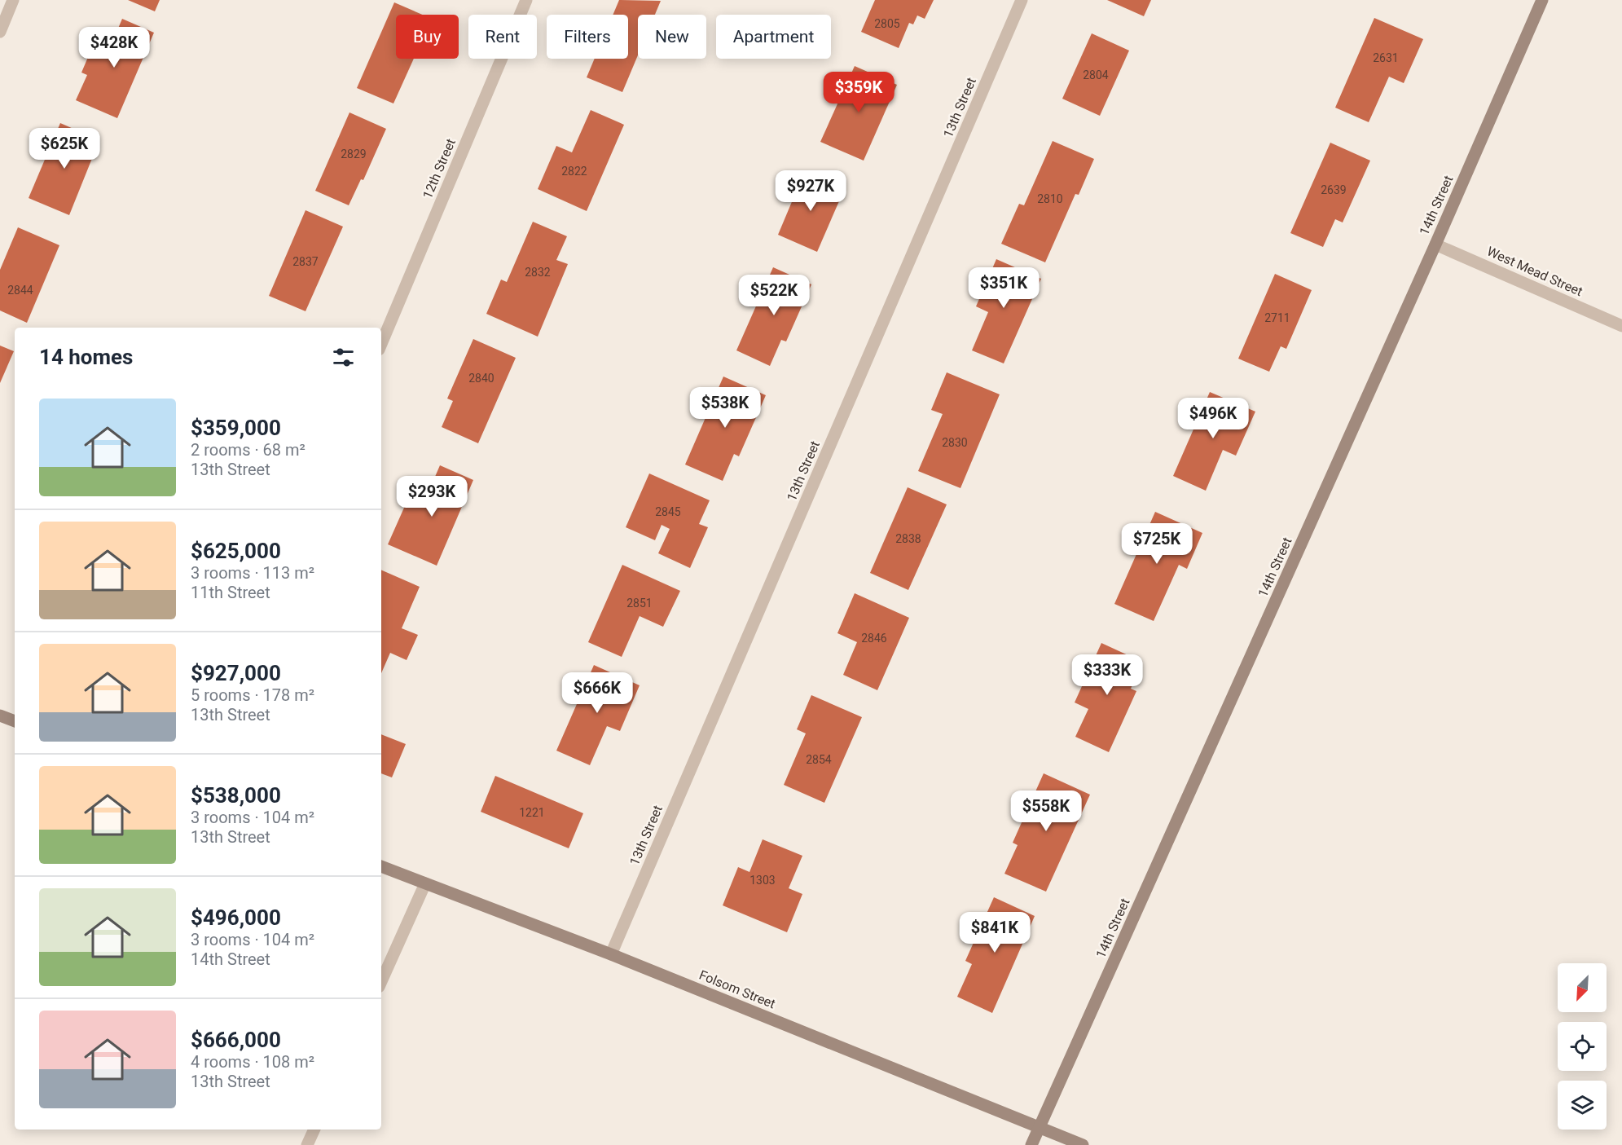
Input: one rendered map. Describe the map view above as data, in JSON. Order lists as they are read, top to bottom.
{
  "streets": {
    "street": [
      "13th Street",
      "12th Street",
      "14th Street",
      "West Mead Street",
      "Folsom Street"
    ]
  },
  "crossings": [
    ["13th Street", "Folsom Street"],
    ["14th Street", "West Mead Street"],
    ["14th Street", "Folsom Street"]
  ],
  "house_numbers": [
    "2805",
    "2631",
    "2804",
    "2829",
    "2822",
    "2639",
    "2810",
    "2837",
    "2832",
    "2844",
    "2711",
    "2840",
    "2830",
    "2845",
    "2838",
    "2851",
    "2846",
    "2854",
    "1221",
    "1303"
  ],
  "north": "bottom left",
  "page": {
    "chip": [
      "Buy",
      "Rent",
      "Filters",
      "New",
      "Apartment"
    ],
    "price": [
      "$428K",
      "$359K",
      "$625K",
      "$927K",
      "$351K",
      "$522K",
      "$538K",
      "$496K",
      "$293K",
      "$725K",
      "$333K",
      "$666K",
      "$558K",
      "$841K"
    ],
    "heading": "14 homes",
    "list": [
      {
        "name": "$359,000",
        "note": "2 rooms · 68 m² · 13th Street"
      },
      {
        "name": "$625,000",
        "note": "3 rooms · 113 m² · 11th Street"
      },
      {
        "name": "$927,000",
        "note": "5 rooms · 178 m² · 13th Street"
      },
      {
        "name": "$538,000",
        "note": "3 rooms · 104 m² · 13th Street"
      },
      {
        "name": "$496,000",
        "note": "3 rooms · 104 m² · 14th Street"
      },
      {
        "name": "$666,000",
        "note": "4 rooms · 108 m² · 13th Street"
      }
    ]
  }
}
